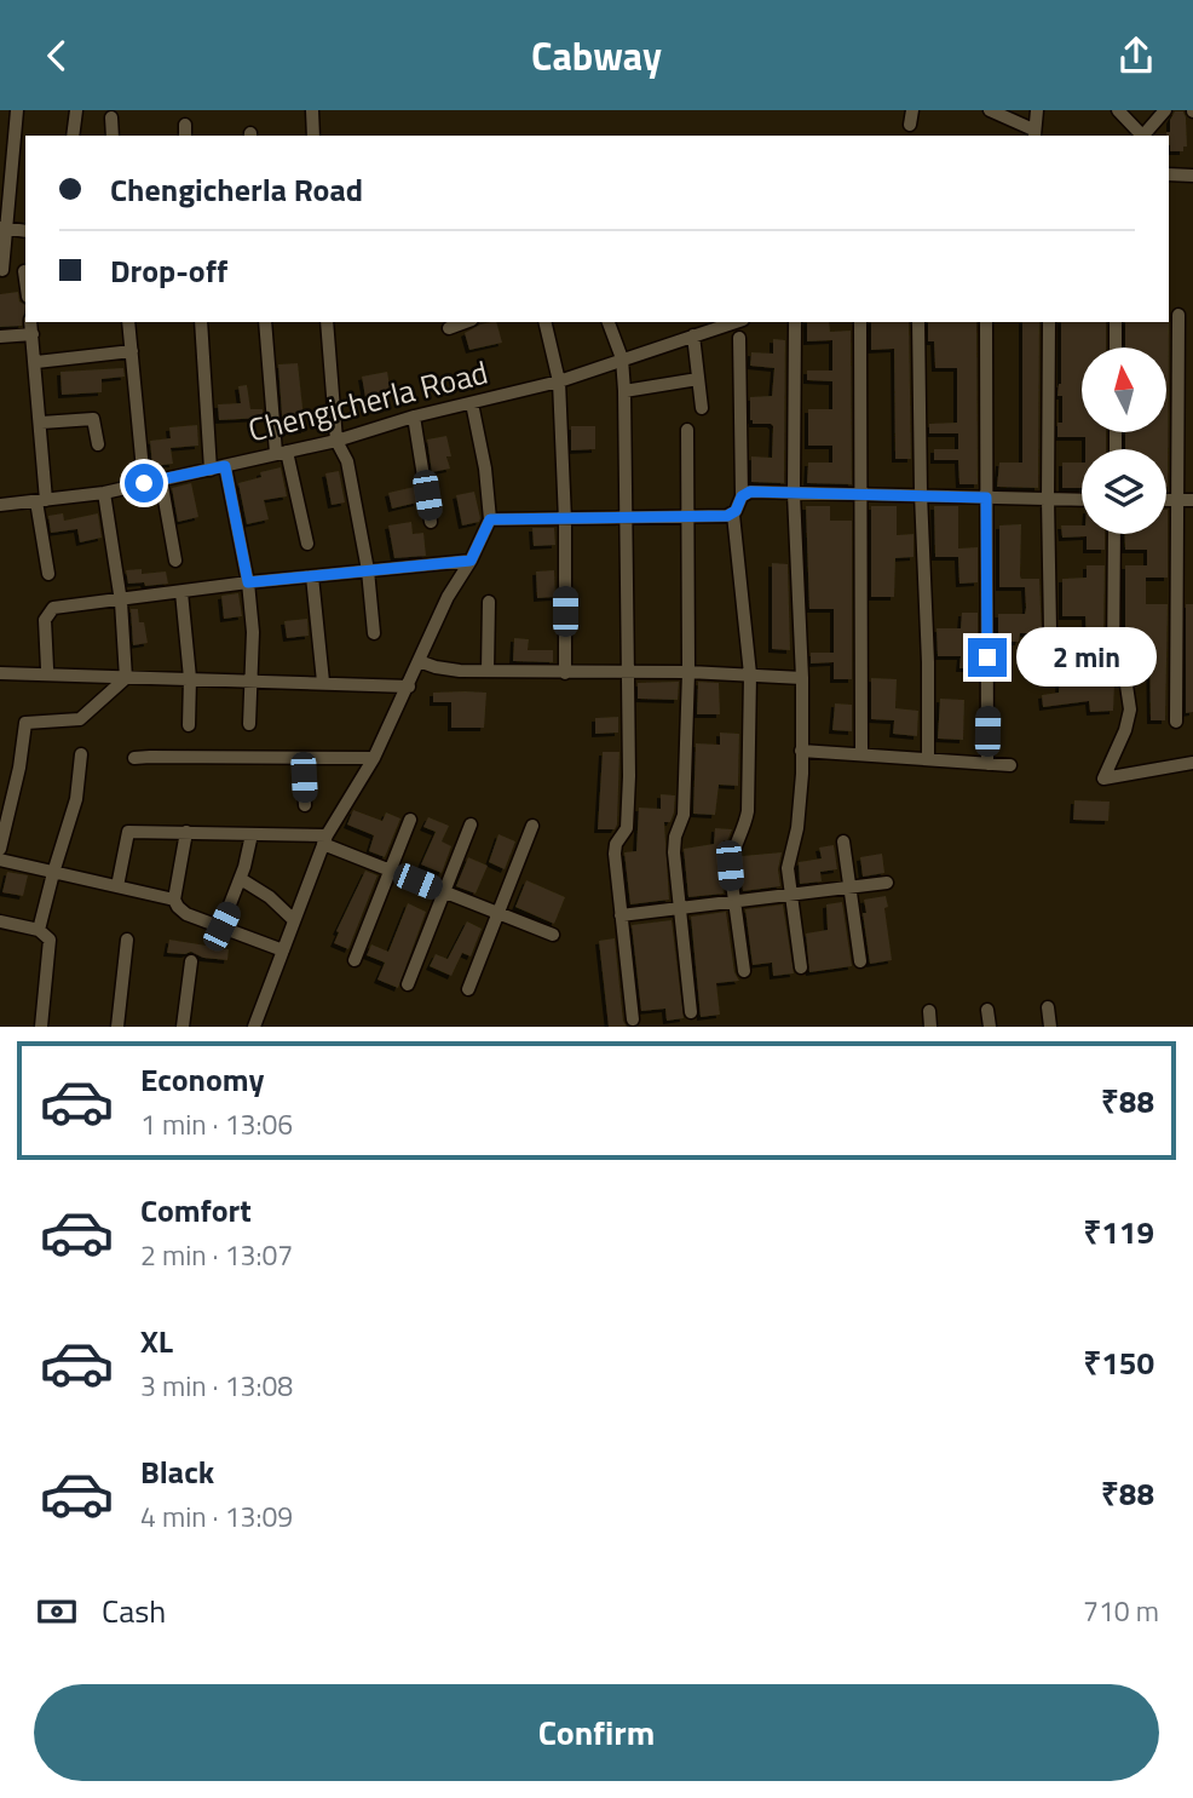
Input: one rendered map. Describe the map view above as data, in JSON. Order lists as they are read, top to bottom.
{
  "streets": {
    "street": ["Chengicherla Road"]
  },
  "north": "top",
  "page": {
    "header": "Cabway",
    "banner": ["Chengicherla Road", "Drop-off"],
    "bubble": "2 min",
    "list": [
      {
        "name": "Economy",
        "note": "1 min · 13:06",
        "value": "₹88"
      },
      {
        "name": "Comfort",
        "note": "2 min · 13:07",
        "value": "₹119"
      },
      {
        "name": "XL",
        "note": "3 min · 13:08",
        "value": "₹150"
      },
      {
        "name": "Black",
        "note": "4 min · 13:09",
        "value": "₹88"
      }
    ],
    "pay": ["Cash", "710 m"],
    "buttons": "Confirm"
  }
}
